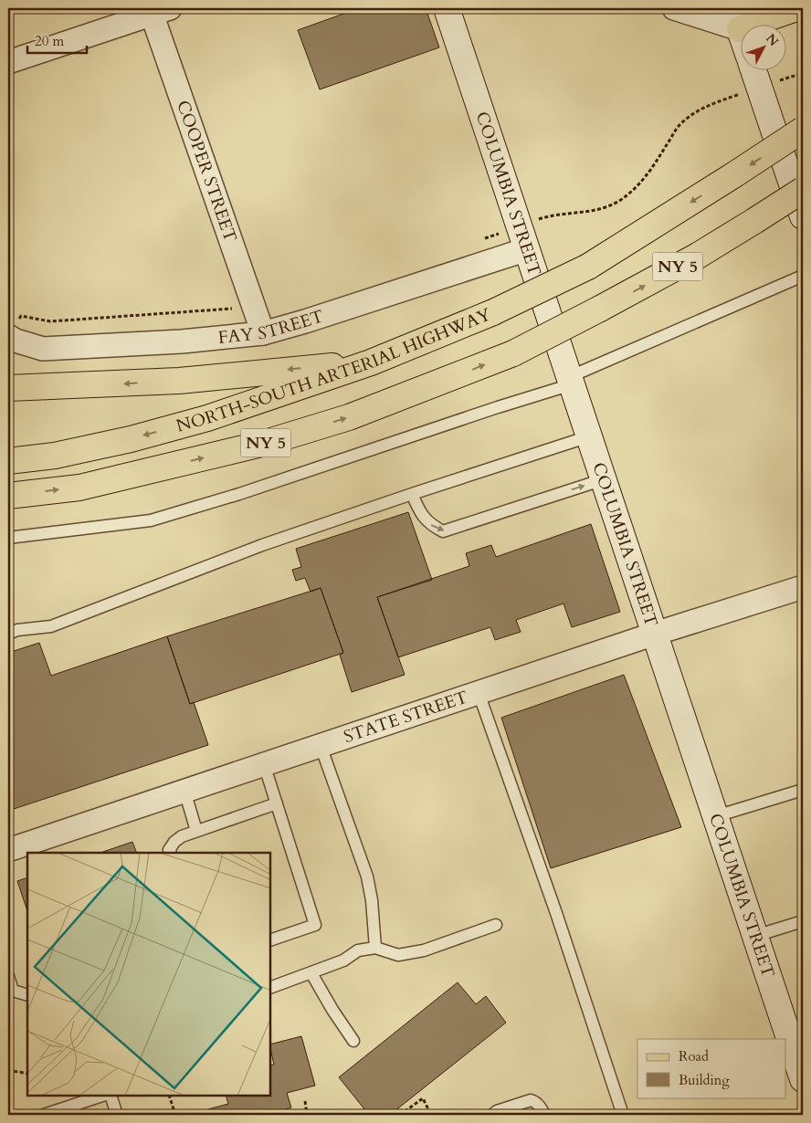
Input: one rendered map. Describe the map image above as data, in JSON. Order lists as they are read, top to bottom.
{
  "streets": {
    "main road": ["NY 5", "NORTH-SOUTH ARTERIAL HIGHWAY"],
    "street": [
      "COOPER STREET",
      "COLUMBIA STREET",
      "FAY STREET",
      "STATE STREET"
    ]
  },
  "crossings": [
    ["COOPER STREET", "FAY STREET"],
    ["COLUMBIA STREET", "FAY STREET"],
    ["COLUMBIA STREET", "STATE STREET"]
  ],
  "legend": ["Road", "Building"],
  "scale_bar": "20 m",
  "north": "top right"
}
